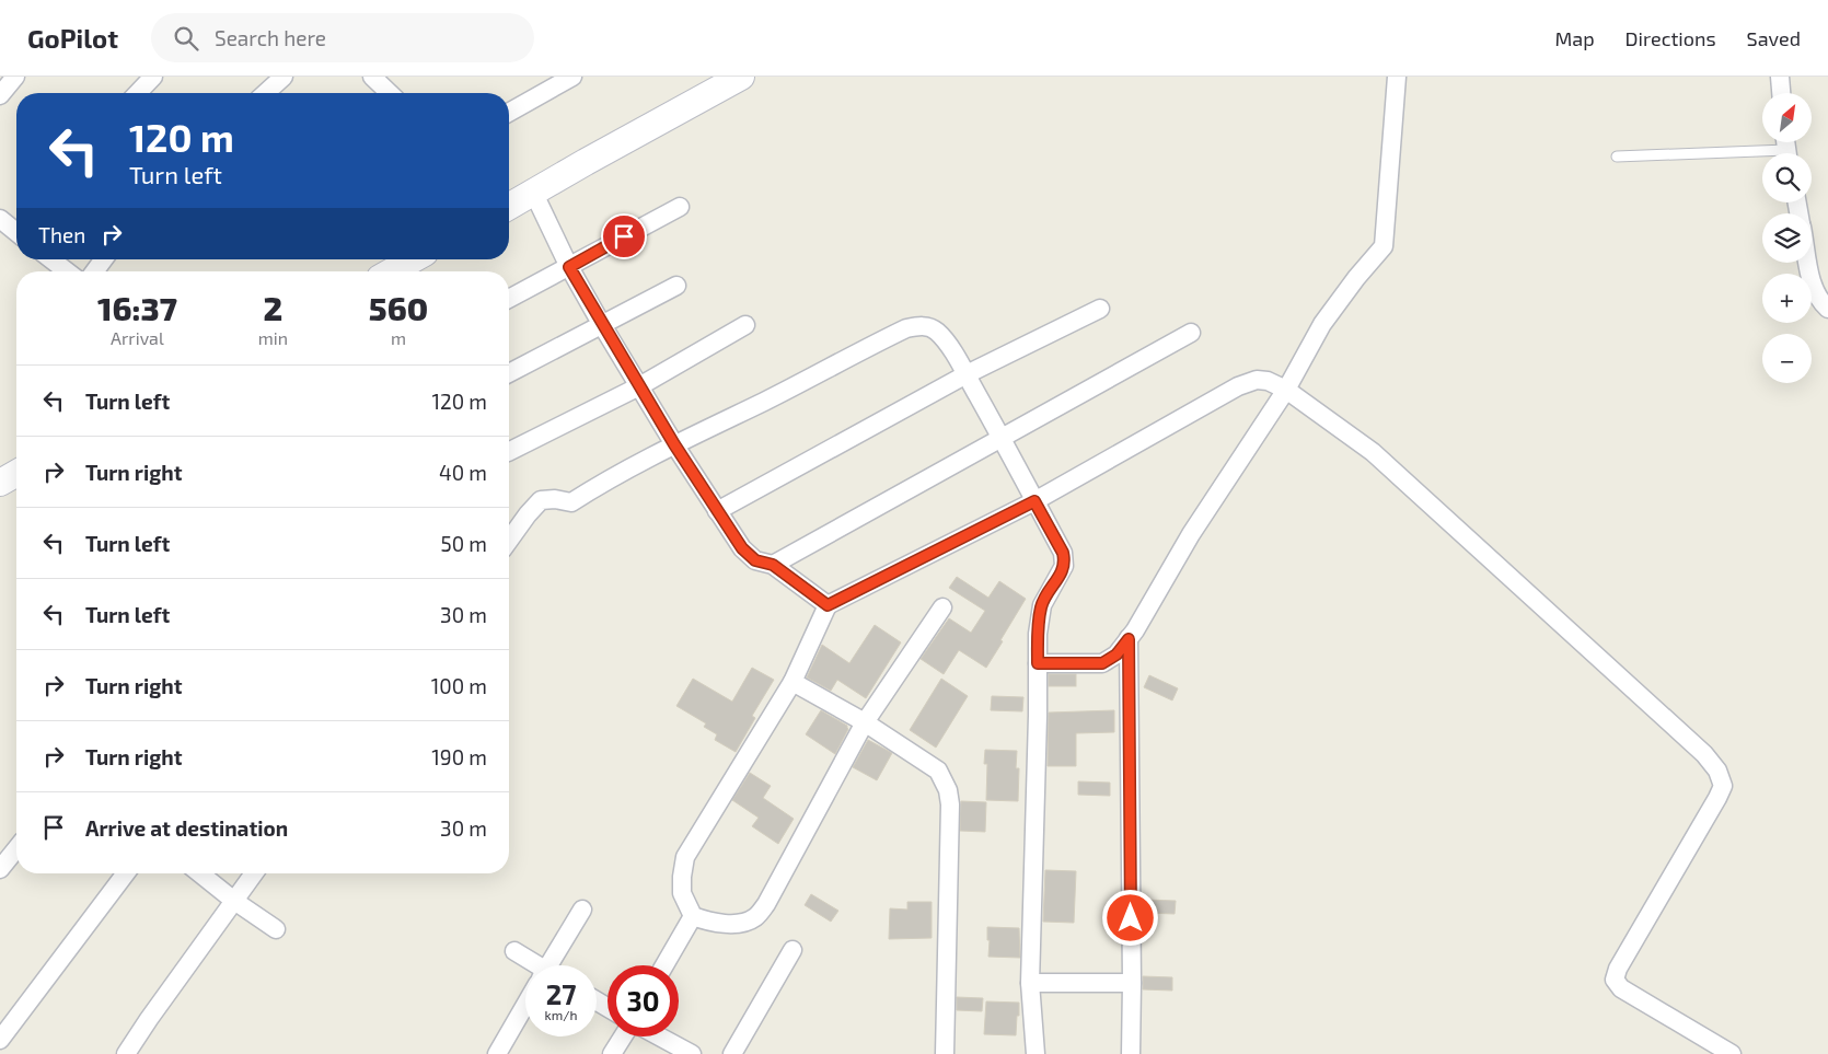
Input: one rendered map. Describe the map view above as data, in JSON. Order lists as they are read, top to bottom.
{
  "north": "top right",
  "page": {
    "header": "GoPilot",
    "search": "Search here",
    "nav": ["Map", "Directions", "Saved"],
    "map_buttons": ["+", "−"],
    "turn": ["120 m", "Turn left"],
    "then": "Then",
    "eta": [
      "16:37",
      "Arrival",
      "2",
      "min",
      "560",
      "m"
    ],
    "list": [
      {
        "name": "Turn left",
        "value": "120 m"
      },
      {
        "name": "Turn right",
        "value": "40 m"
      },
      {
        "name": "Turn left",
        "value": "50 m"
      },
      {
        "name": "Turn left",
        "value": "30 m"
      },
      {
        "name": "Turn right",
        "value": "100 m"
      },
      {
        "name": "Turn right",
        "value": "190 m"
      },
      {
        "name": "Arrive at destination",
        "value": "30 m"
      }
    ],
    "speed": "27 km/h",
    "limit": "30"
  }
}
